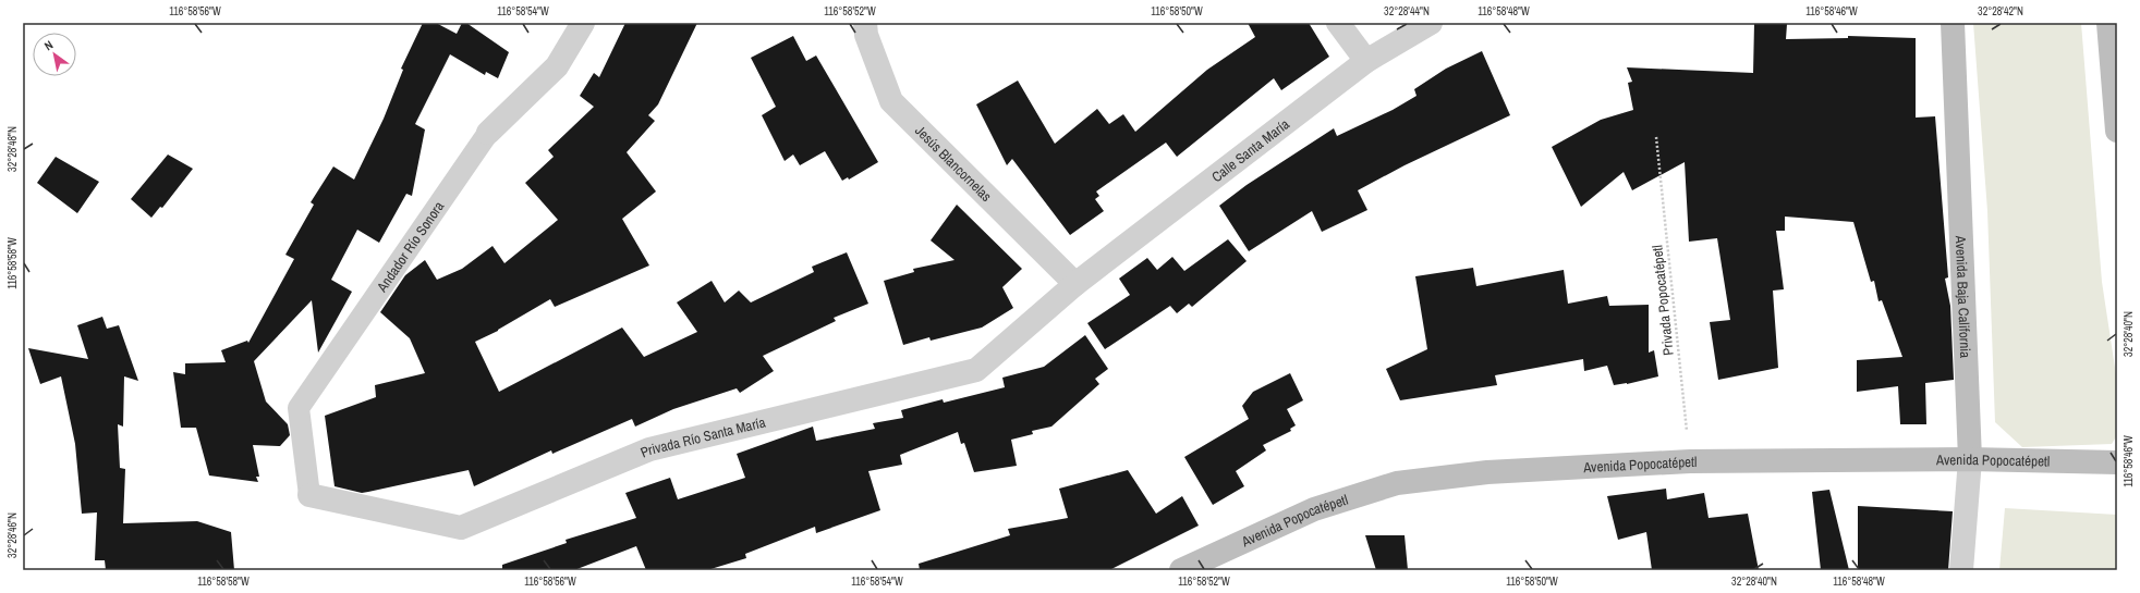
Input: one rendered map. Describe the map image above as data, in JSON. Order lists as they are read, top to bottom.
{
  "streets": {
    "main road": ["Avenida Baja California", "Avenida Popocatépetl"],
    "street": [
      "Calle Santa María",
      "Jesús Blancornelas",
      "Andador Río Sonora",
      "Privada Río Santa María"
    ],
    "path": ["Privada Popocatépetl"]
  },
  "crossings": [
    ["Calle Santa María", "Jesús Blancornelas"],
    ["Calle Santa María", "Privada Río Santa María"],
    ["Jesús Blancornelas", "Privada Río Santa María"],
    ["Andador Río Sonora", "Privada Río Santa María"],
    ["Avenida Baja California", "Avenida Popocatépetl"],
    ["Privada Popocatépetl", "Avenida Popocatépetl"]
  ],
  "north": "top left",
  "coordinates": [
    "116°58'56\"W",
    "116°58'54\"W",
    "116°58'52\"W",
    "116°58'50\"W",
    "32°28'44\"N",
    "116°58'48\"W",
    "116°58'46\"W",
    "32°28'42\"N",
    "32°28'48\"N",
    "116°58'58\"W",
    "32°28'40\"N",
    "32°28'46\"N"
  ]
}
